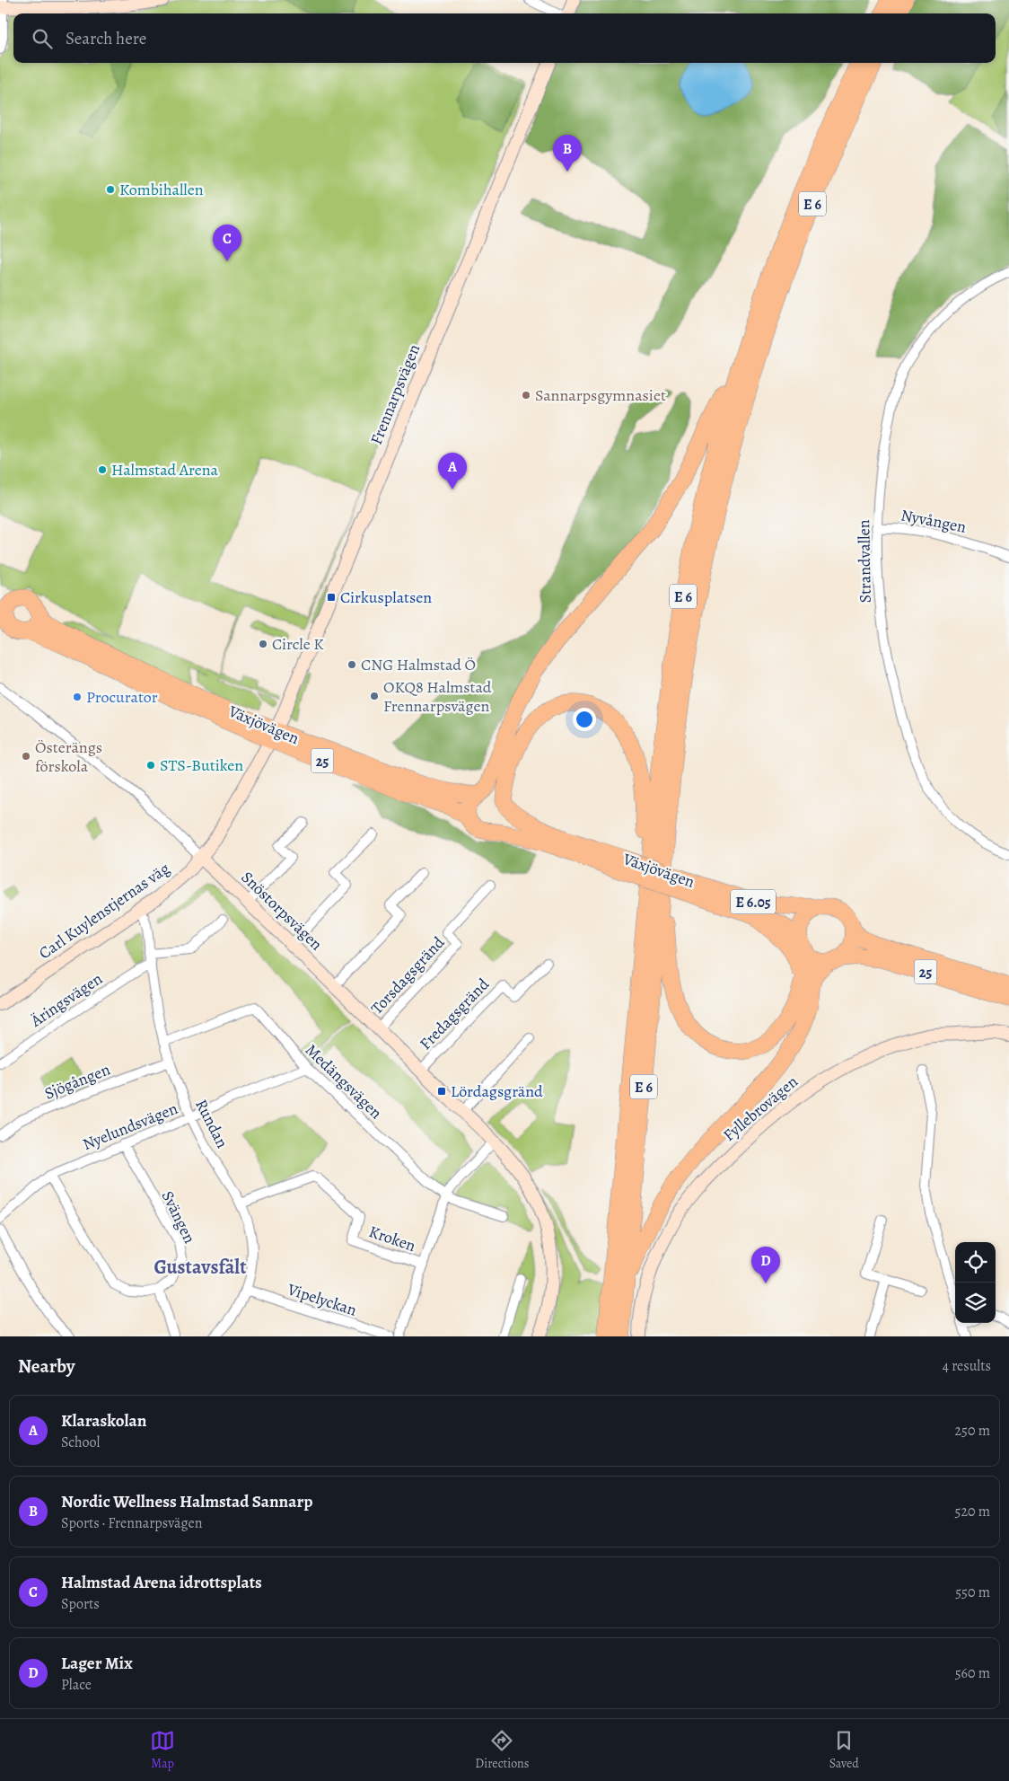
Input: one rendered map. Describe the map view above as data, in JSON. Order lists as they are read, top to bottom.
{
  "streets": {
    "highway": [
      "E 6",
      "Växjövägen",
      "25",
      "E 6.05"
    ],
    "street": [
      "Frennarpsvägen",
      "Nyvången",
      "Strandvallen",
      "Carl Kuylenstjernas väg",
      "Snöstorpsvägen",
      "Torsdagsgränd",
      "Äringsvägen",
      "Fredagsgränd",
      "Sjögången",
      "Medängsvägen",
      "Fyllebrovägen",
      "Rundan",
      "Nyelundsvägen",
      "Svängen",
      "Kroken",
      "Vipelyckan"
    ]
  },
  "crossings": [
    ["Frennarpsvägen", "Växjövägen"],
    ["Frennarpsvägen", "Carl Kuylenstjernas väg"],
    ["Nyvången", "Strandvallen"],
    ["Växjövägen", "Carl Kuylenstjernas väg"],
    ["Carl Kuylenstjernas väg", "Snöstorpsvägen"],
    ["Carl Kuylenstjernas väg", "Rundan"],
    ["Snöstorpsvägen", "Torsdagsgränd"],
    ["Snöstorpsvägen", "Fredagsgränd"],
    ["Äringsvägen", "Rundan"],
    ["Sjögången", "Rundan"],
    ["Medängsvägen", "Rundan"],
    ["Medängsvägen", "Nyelundsvägen"],
    ["Rundan", "Nyelundsvägen"],
    ["Rundan", "Kroken"],
    ["Rundan", "Vipelyckan"],
    ["Nyelundsvägen", "Svängen"]
  ],
  "districts": ["Gustavsfält"],
  "places": {
    "other": [
      "Kombihallen",
      "Sannarpsgymnasiet",
      "Halmstad Arena",
      "Circle K",
      "CNG Halmstad Ö",
      "OKQ8 Halmstad Frennarpsvägen",
      "Procurator",
      "Österängs förskola",
      "STS-Butiken"
    ],
    "transit": ["Cirkusplatsen", "Lördagsgränd"]
  },
  "page": {
    "search": "Search here",
    "pins": [
      "B",
      "C",
      "A",
      "D"
    ],
    "heading": ["Nearby", "4 results"],
    "list": [
      {
        "mark": "A",
        "name": "Klaraskolan",
        "note": "School",
        "value": "250 m"
      },
      {
        "mark": "B",
        "name": "Nordic Wellness Halmstad Sannarp",
        "note": "Sports · Frennarpsvägen",
        "value": "520 m"
      },
      {
        "mark": "C",
        "name": "Halmstad Arena idrottsplats",
        "note": "Sports",
        "value": "550 m"
      },
      {
        "mark": "D",
        "name": "Lager Mix",
        "note": "Place",
        "value": "560 m"
      }
    ],
    "nav": ["Map", "Directions", "Saved"]
  }
}
